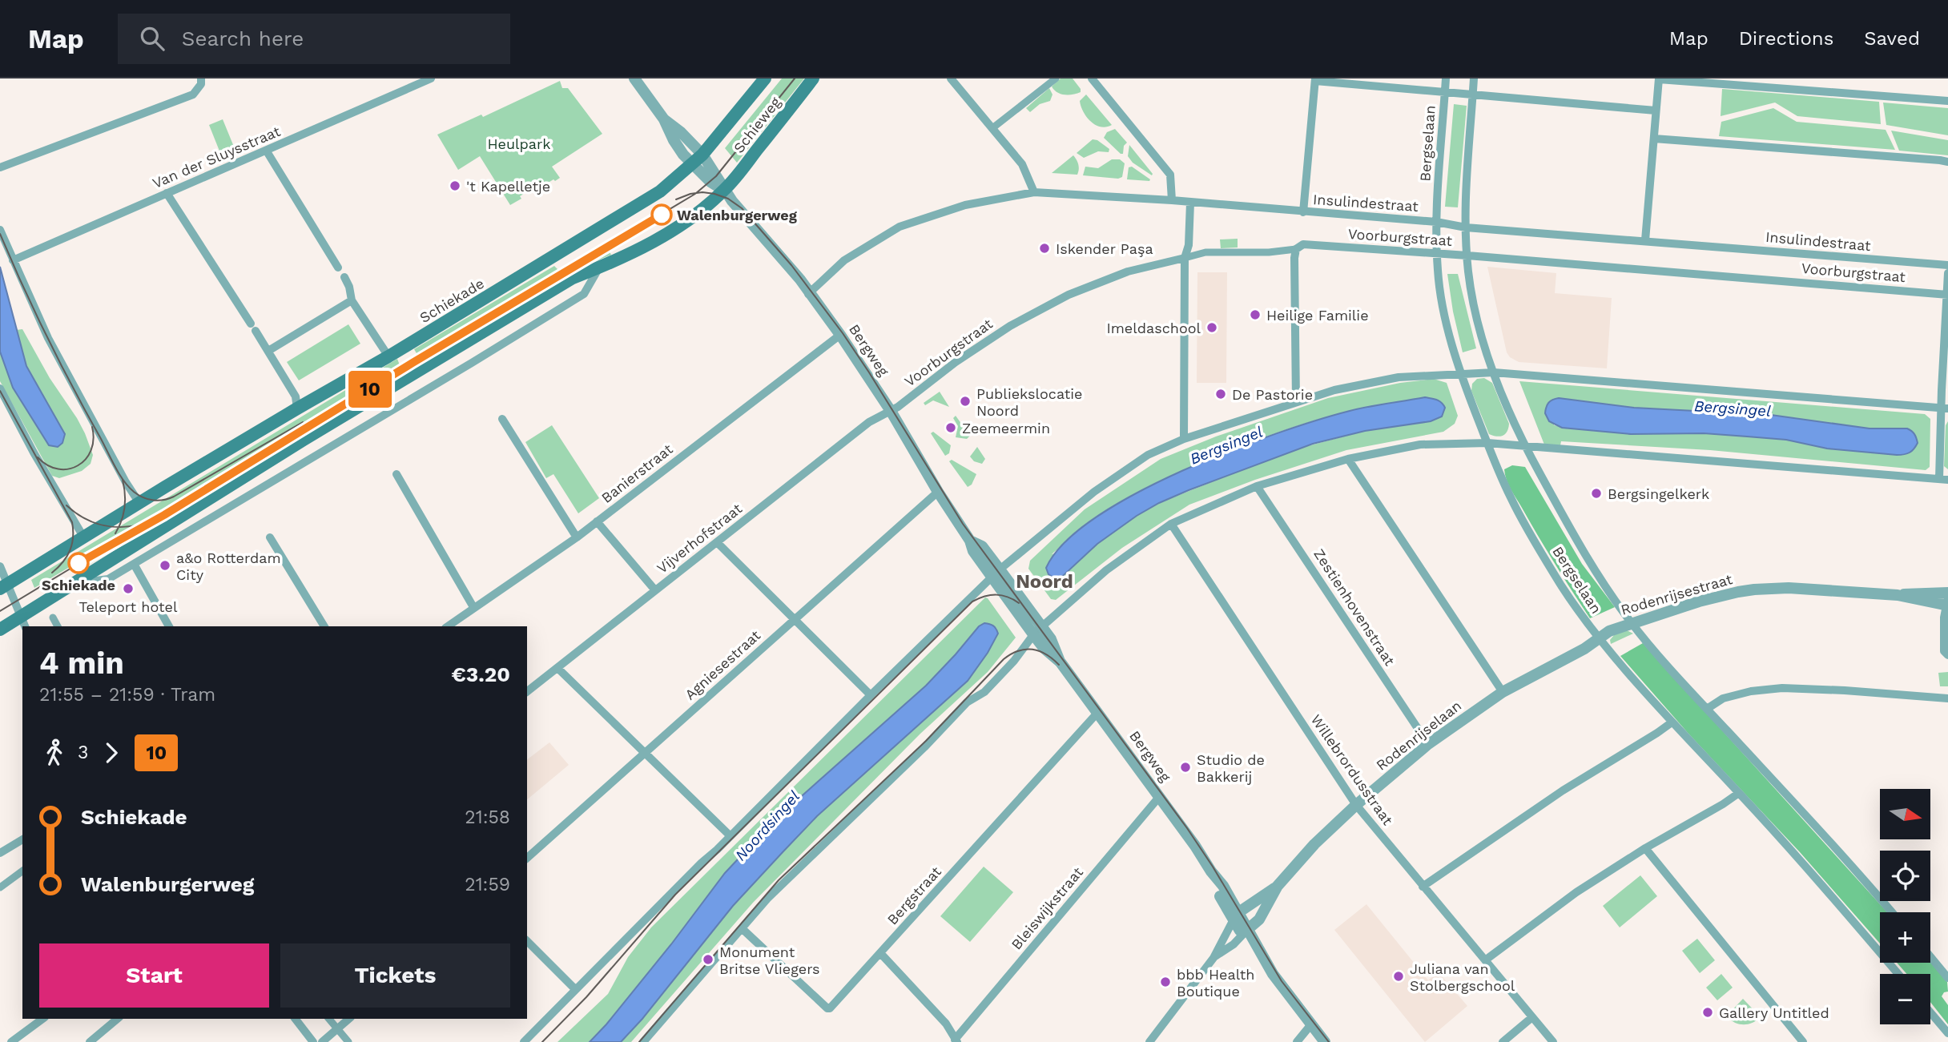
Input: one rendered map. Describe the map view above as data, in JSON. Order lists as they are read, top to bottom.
{
  "streets": {
    "main road": ["Schieweg", "Schiekade"],
    "street": [
      "Bergselaan",
      "Van der Sluysstraat",
      "Insulindestraat",
      "Voorburgstraat",
      "Bergweg",
      "Banierstraat",
      "Vijverhofstraat",
      "Rodenrijsestraat",
      "Zestienhovenstraat",
      "Agniesestraat",
      "Rodenrijselaan",
      "Willebrordusstraat",
      "Bergstraat",
      "Bleiswijkstraat"
    ]
  },
  "crossings": [
    ["Schieweg", "Schiekade"],
    ["Schieweg", "Bergweg"],
    ["Bergselaan", "Insulindestraat"],
    ["Bergselaan", "Voorburgstraat"],
    ["Bergselaan", "Rodenrijsestraat"],
    ["Bergselaan", "Rodenrijselaan"],
    ["Insulindestraat", "Bergweg"],
    ["Voorburgstraat", "Bergweg"],
    ["Voorburgstraat", "Vijverhofstraat"],
    ["Schiekade", "Bergweg"],
    ["Bergweg", "Banierstraat"],
    ["Bergweg", "Vijverhofstraat"],
    ["Bergweg", "Agniesestraat"],
    ["Bergweg", "Rodenrijselaan"],
    ["Bergweg", "Bergstraat"],
    ["Bergweg", "Bleiswijkstraat"],
    ["Rodenrijsestraat", "Rodenrijselaan"],
    ["Zestienhovenstraat", "Rodenrijselaan"],
    ["Rodenrijselaan", "Willebrordusstraat"]
  ],
  "districts": ["Noord"],
  "water": ["Bergsingel", "Noordsingel"],
  "parks": ["Heulpark"],
  "places": [
    "'t Kapelletje",
    "Walenburgerweg",
    "Iskender Paşa",
    "Heilige Familie",
    "Imeldaschool",
    "De Pastorie",
    "Publiekslocatie Noord",
    "Zeemeermin",
    "Bergsingelkerk",
    "Schiekade",
    "a&o Rotterdam City",
    "Teleport hotel",
    "Studio de Bakkerij",
    "Monument Britse Vliegers",
    "Juliana van Stolbergschool",
    "bbb Health Boutique",
    "Gallery Untitled"
  ],
  "lines": ["tram line 10"],
  "north": "right",
  "page": {
    "header": "Map",
    "search": "Search here",
    "nav": ["Map", "Directions", "Saved"],
    "on_map": "10",
    "heading": ["4 min", "21:55 – 21:59 · Tram", "€3.20"],
    "legs": ["3", "10"],
    "list": [
      {
        "name": "Schiekade",
        "value": "21:58"
      },
      {
        "name": "Walenburgerweg",
        "value": "21:59"
      }
    ],
    "map_buttons": ["+", "−"],
    "buttons": ["Start", "Tickets"]
  }
}
